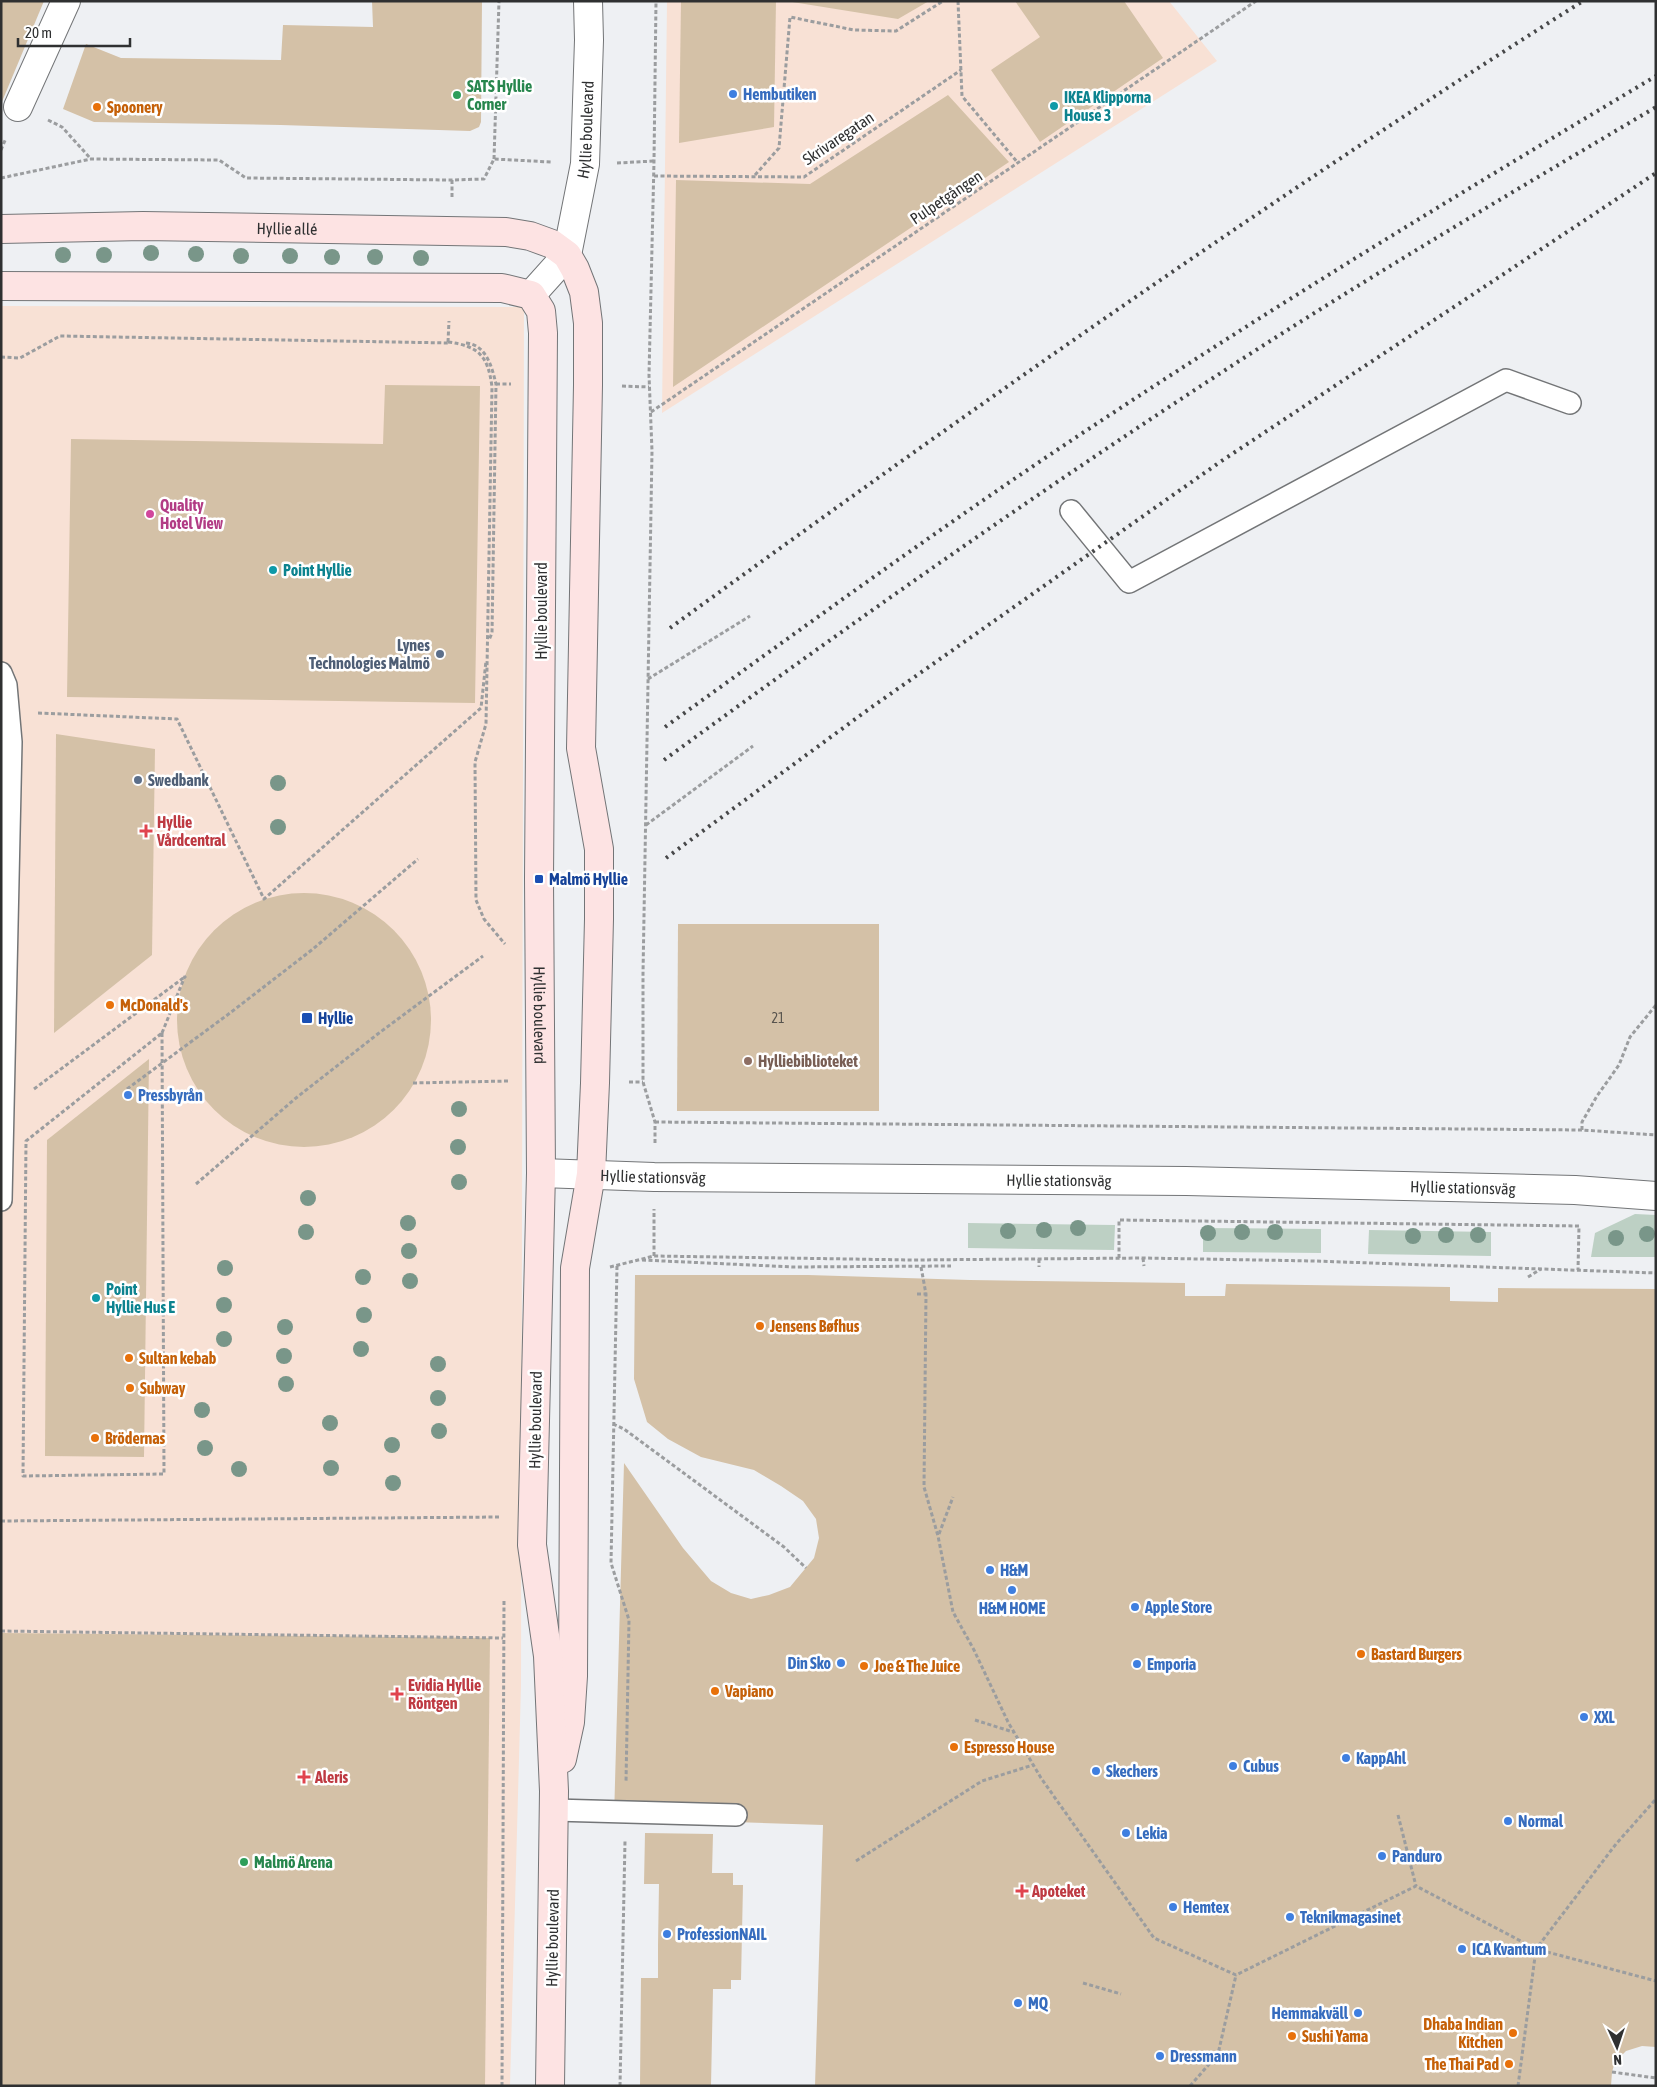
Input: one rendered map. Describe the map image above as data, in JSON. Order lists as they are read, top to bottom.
{
  "streets": {
    "street": ["Hyllie boulevard", "Hyllie allé", "Hyllie stationsväg"],
    "path": ["Skrivaregatan", "Pulpetgången"]
  },
  "crossings": [
    ["Hyllie boulevard", "Hyllie allé"],
    ["Hyllie boulevard", "Hyllie stationsväg"]
  ],
  "places": {
    "other": [
      "Hembutiken",
      "SATS Hyllie Corner",
      "IKEA Klipporna House 3",
      "Spoonery",
      "Quality Hotel View",
      "Point Hyllie",
      "Lynes Technologies Malmö",
      "Swedbank",
      "McDonald's",
      "Hylliebiblioteket",
      "Pressbyrån",
      "Point Hyllie Hus E",
      "Jensens Bøfhus",
      "Sultan kebab",
      "Subway",
      "Brödernas",
      "H&M",
      "H&M HOME",
      "Apple Store",
      "Bastard Burgers",
      "Din Sko",
      "Emporia",
      "Joe & The Juice",
      "Vapiano",
      "XXL",
      "Espresso House",
      "KappAhl",
      "Cubus",
      "Skechers",
      "Normal",
      "Lekia",
      "Panduro",
      "Malmö Arena",
      "Hemtex",
      "Teknikmagasinet",
      "ProfessionNAIL",
      "ICA Kvantum",
      "MQ",
      "Hemmakväll",
      "Dhaba Indian Kitchen",
      "Sushi Yama",
      "Dressmann",
      "The Thai Pad"
    ],
    "health": [
      "Hyllie Vårdcentral",
      "Evidia Hyllie Röntgen",
      "Aleris",
      "Apoteket"
    ],
    "transit": ["Malmö Hyllie", "Hyllie"]
  },
  "house_numbers": ["21"],
  "scale_bar": "20 m",
  "north": "bottom"
}
